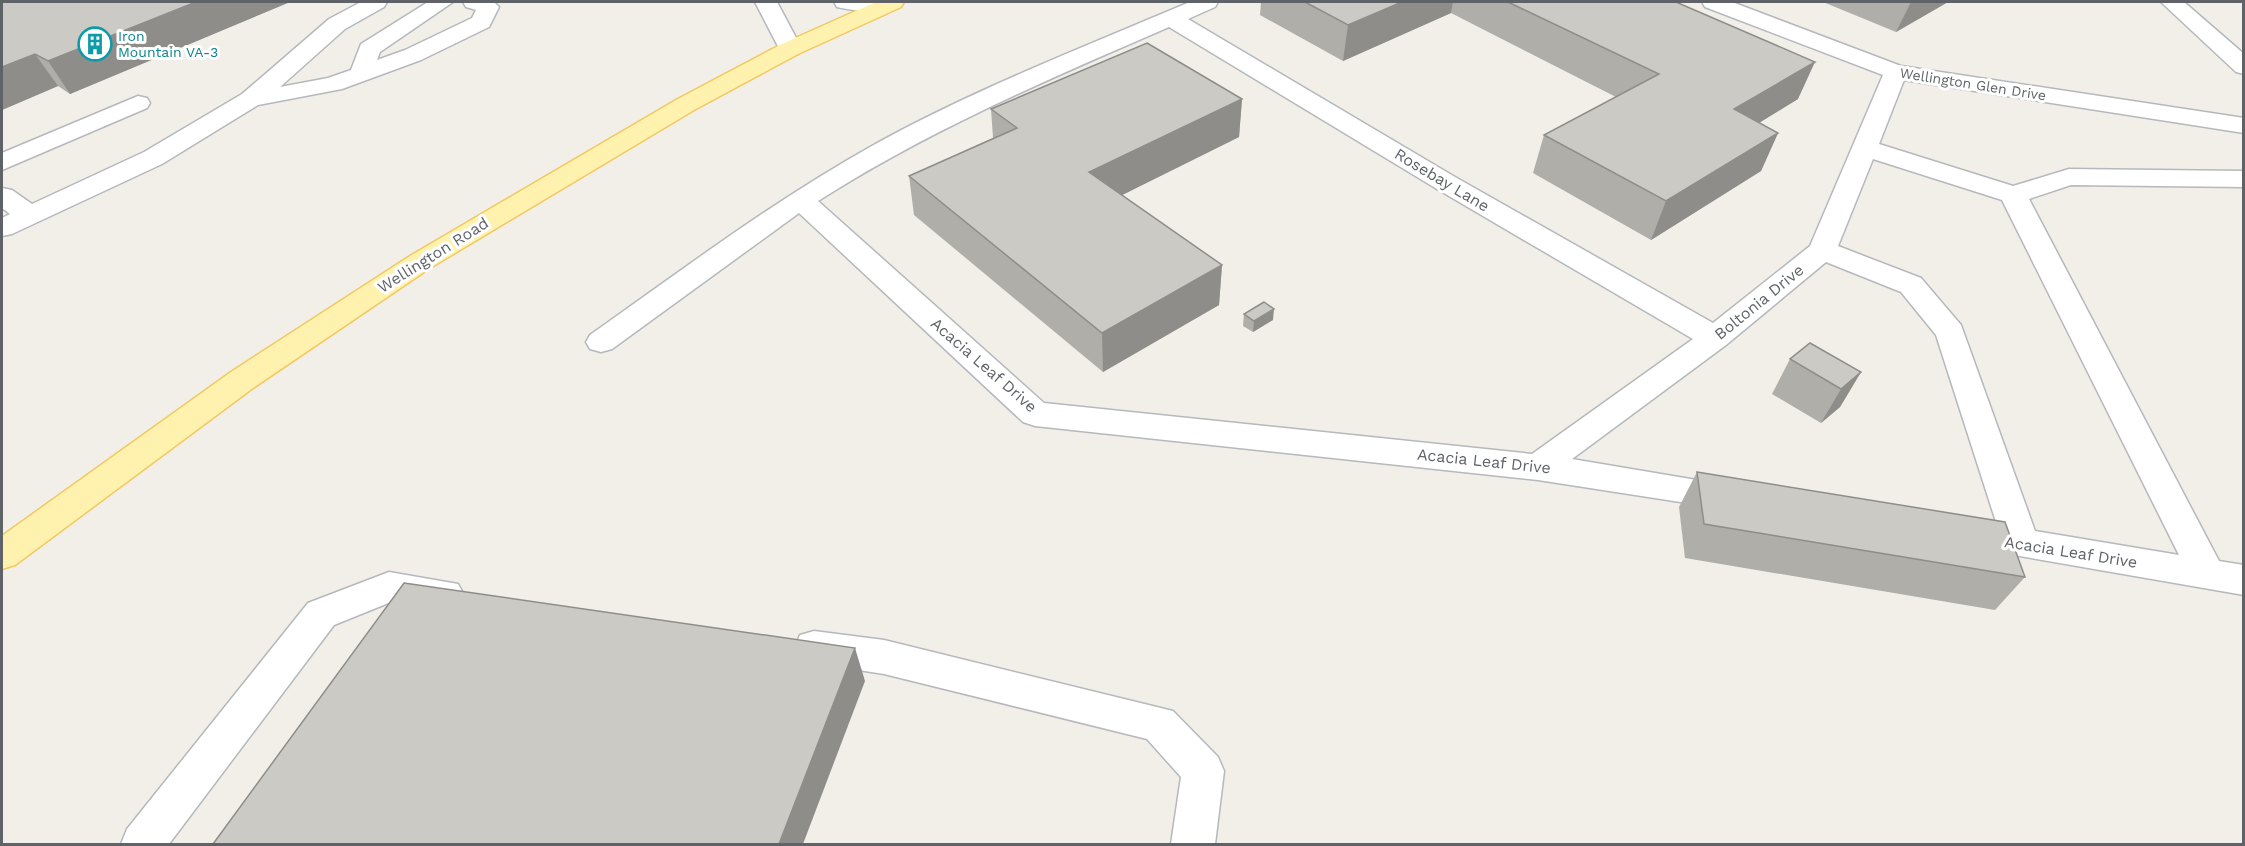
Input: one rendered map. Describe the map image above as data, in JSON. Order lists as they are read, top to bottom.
{
  "streets": {
    "main road": ["Wellington Road"],
    "street": [
      "Wellington Glen Drive",
      "Rosebay Lane",
      "Boltonia Drive",
      "Acacia Leaf Drive"
    ]
  },
  "crossings": [
    ["Wellington Glen Drive", "Boltonia Drive"],
    ["Rosebay Lane", "Boltonia Drive"],
    ["Boltonia Drive", "Acacia Leaf Drive"]
  ],
  "places": {
    "building": ["Iron Mountain VA-3"]
  }
}
